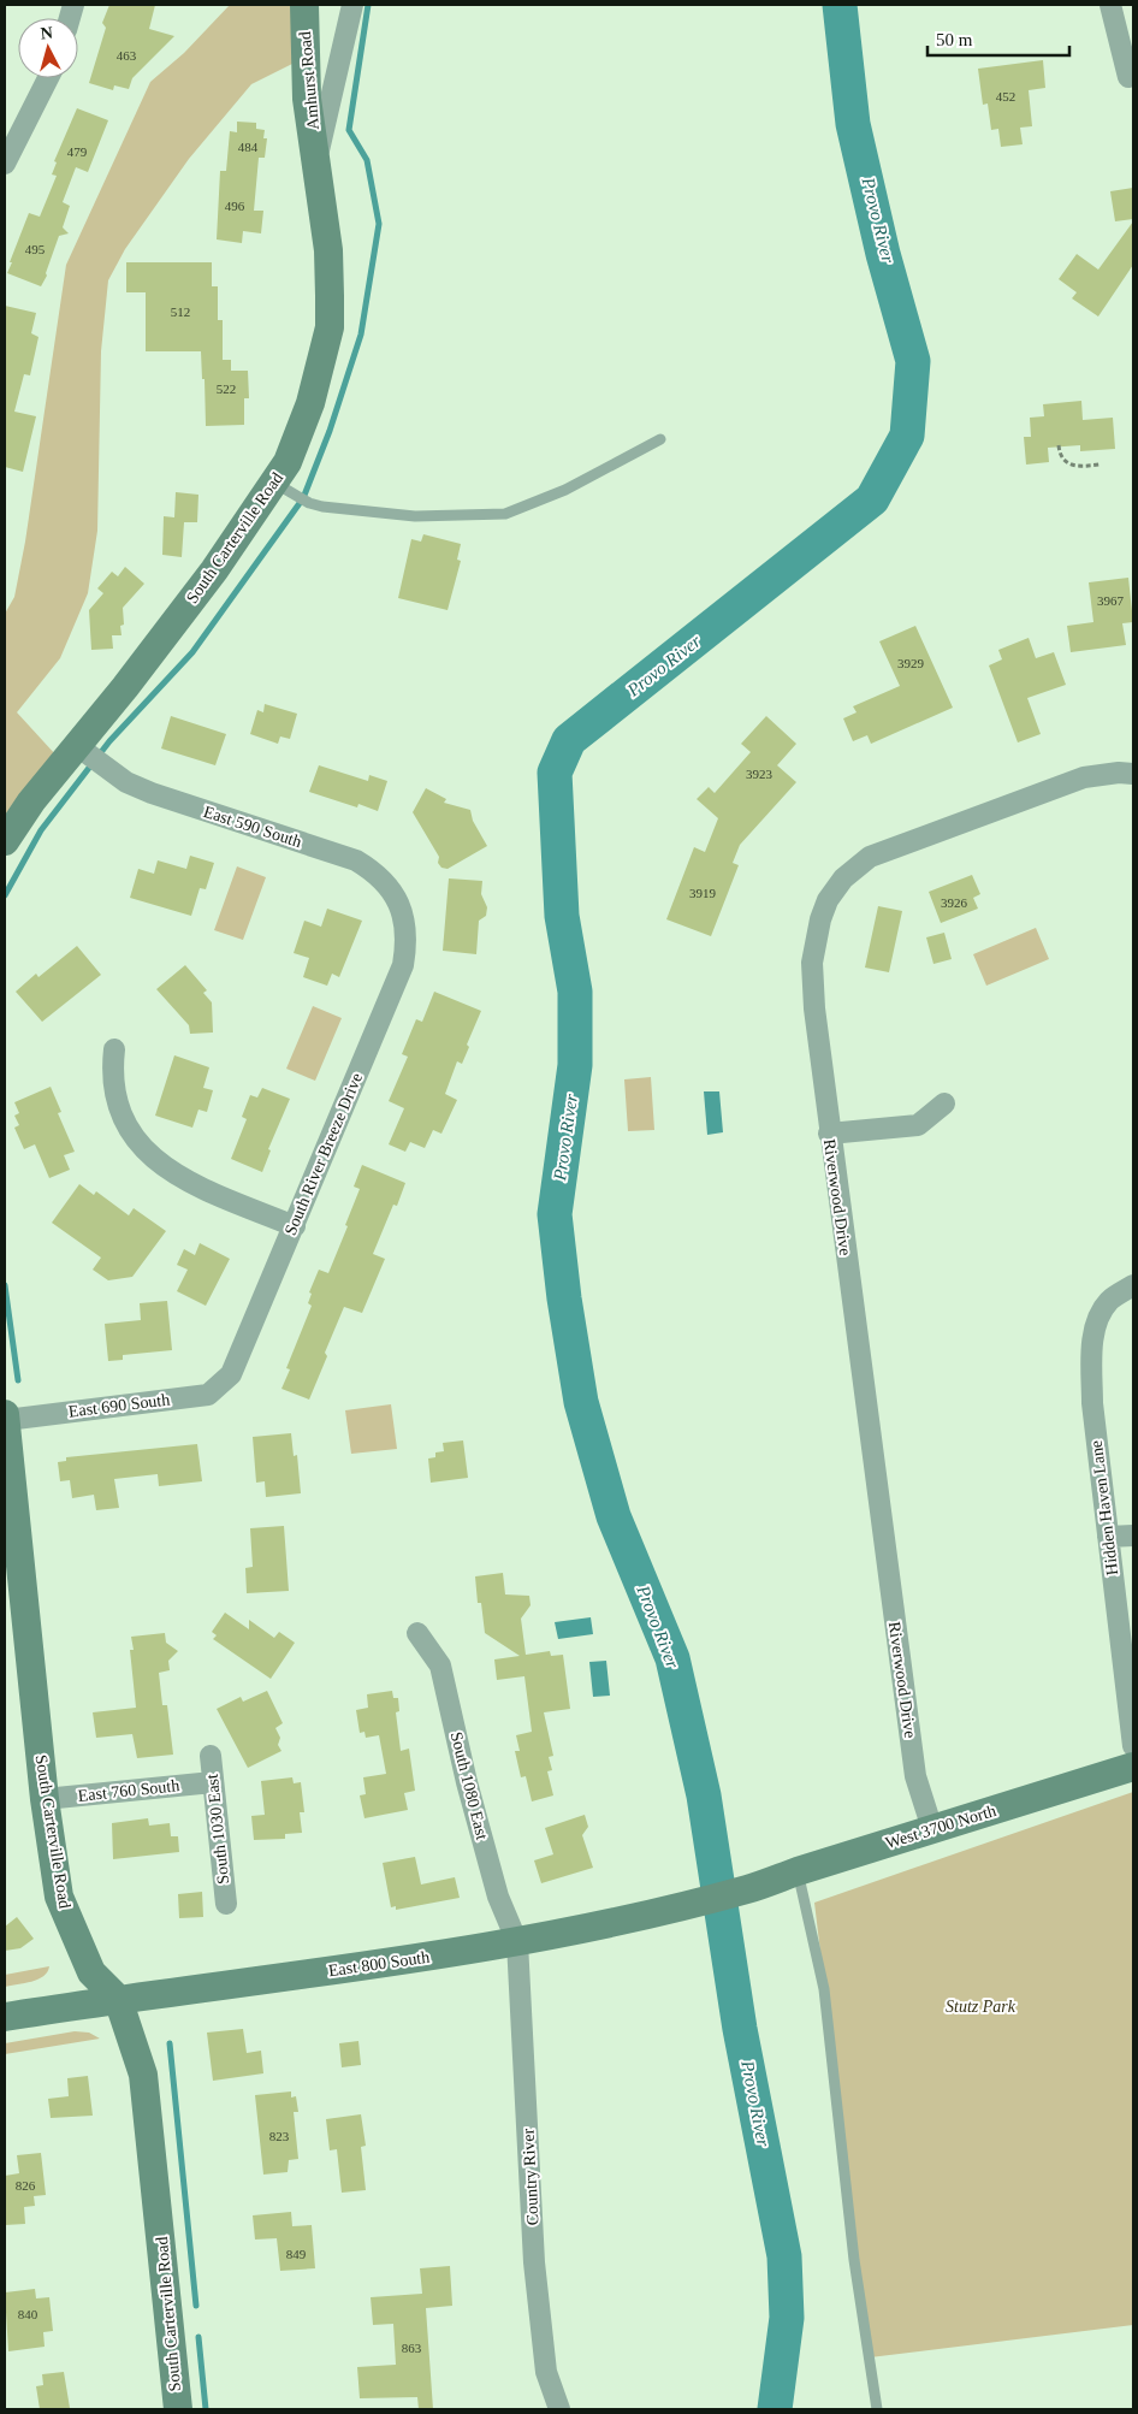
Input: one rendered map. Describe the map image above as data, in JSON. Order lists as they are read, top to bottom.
{
  "streets": {
    "street": [
      "Amhurst Road",
      "South Carterville Road",
      "East 590 South",
      "South River Breeze Drive",
      "Riverwood Drive",
      "East 690 South",
      "Hidden Haven Lane",
      "South 1080 East",
      "East 760 South",
      "West 3700 North",
      "South 1030 East",
      "East 800 South",
      "Country River"
    ]
  },
  "crossings": [
    ["Amhurst Road", "South Carterville Road"],
    ["South Carterville Road", "East 590 South"],
    ["South Carterville Road", "East 690 South"],
    ["South Carterville Road", "East 760 South"],
    ["South Carterville Road", "East 800 South"],
    ["East 590 South", "South River Breeze Drive"],
    ["South River Breeze Drive", "East 690 South"],
    ["Riverwood Drive", "West 3700 North"],
    ["South 1080 East", "East 800 South"],
    ["South 1080 East", "Country River"],
    ["East 760 South", "South 1030 East"],
    ["West 3700 North", "East 800 South"],
    ["East 800 South", "Country River"]
  ],
  "water": ["Provo River"],
  "parks": ["Stutz Park"],
  "house_numbers": [
    "463",
    "452",
    "484",
    "479",
    "496",
    "495",
    "512",
    "522",
    "3967",
    "3929",
    "3923",
    "3919",
    "3926",
    "823",
    "826",
    "849",
    "840",
    "863"
  ],
  "scale_bar": "50 m",
  "north": "top"
}
